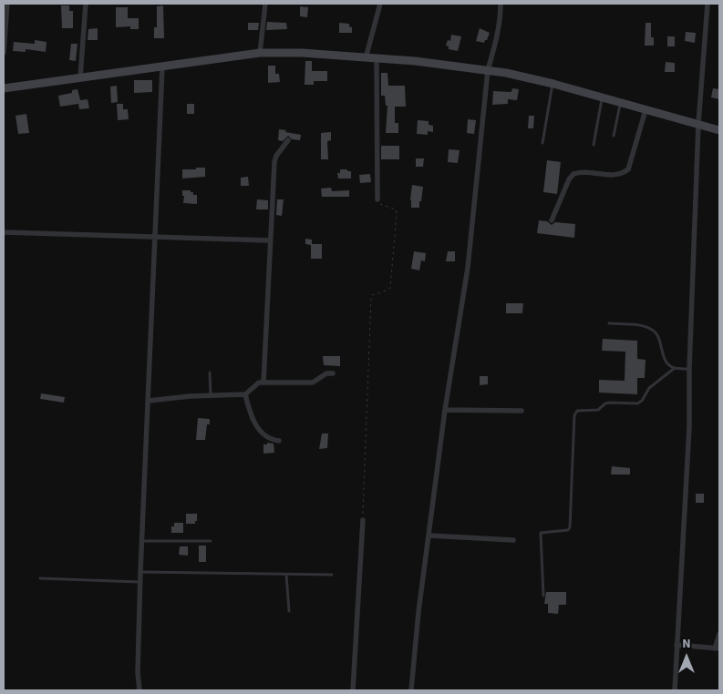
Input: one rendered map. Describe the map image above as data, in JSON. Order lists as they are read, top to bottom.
{
  "north": "top"
}
